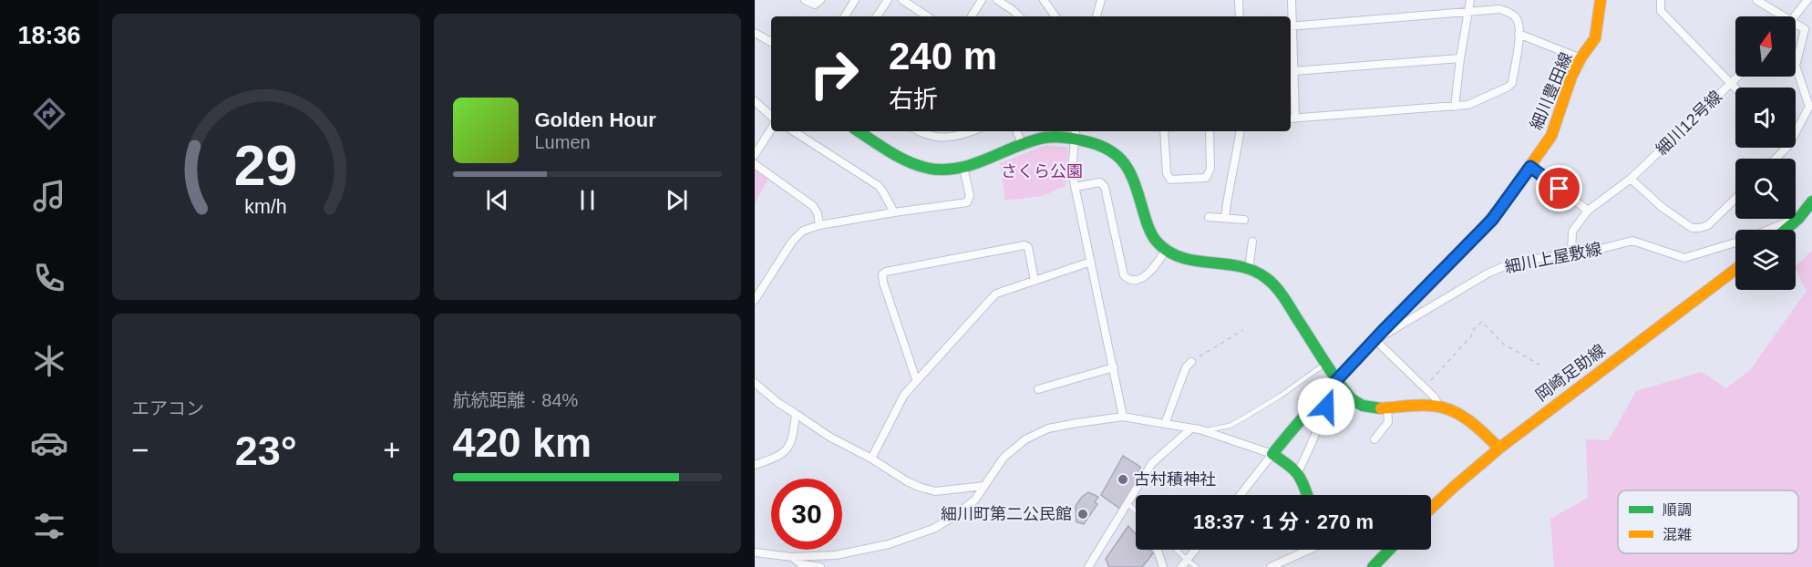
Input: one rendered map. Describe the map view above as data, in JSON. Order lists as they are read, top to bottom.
{
  "streets": {
    "main road": ["細川豊田線", "岡崎足助線"],
    "street": ["細川12号線", "細川上屋敷線"]
  },
  "crossings": [
    ["細川豊田線", "細川上屋敷線"],
    ["細川12号線", "細川上屋敷線"]
  ],
  "parks": ["さくら公園"],
  "places": ["古村積神社", "細川町第二公民館"],
  "legend": ["順調", "混雑"],
  "north": "top",
  "page": {
    "tabs": "18:36",
    "turn": ["240 m", "右折"],
    "song": ["Golden Hour", "Lumen"],
    "tile": [
      "エアコン",
      ["航続距離 · 84%", "420 km"]
    ],
    "heat": ["−", "23°", "+"],
    "limit": "30",
    "trip": "18:37 · 1 分 · 270 m",
    "gauge": ["29", "km/h"]
  }
}
